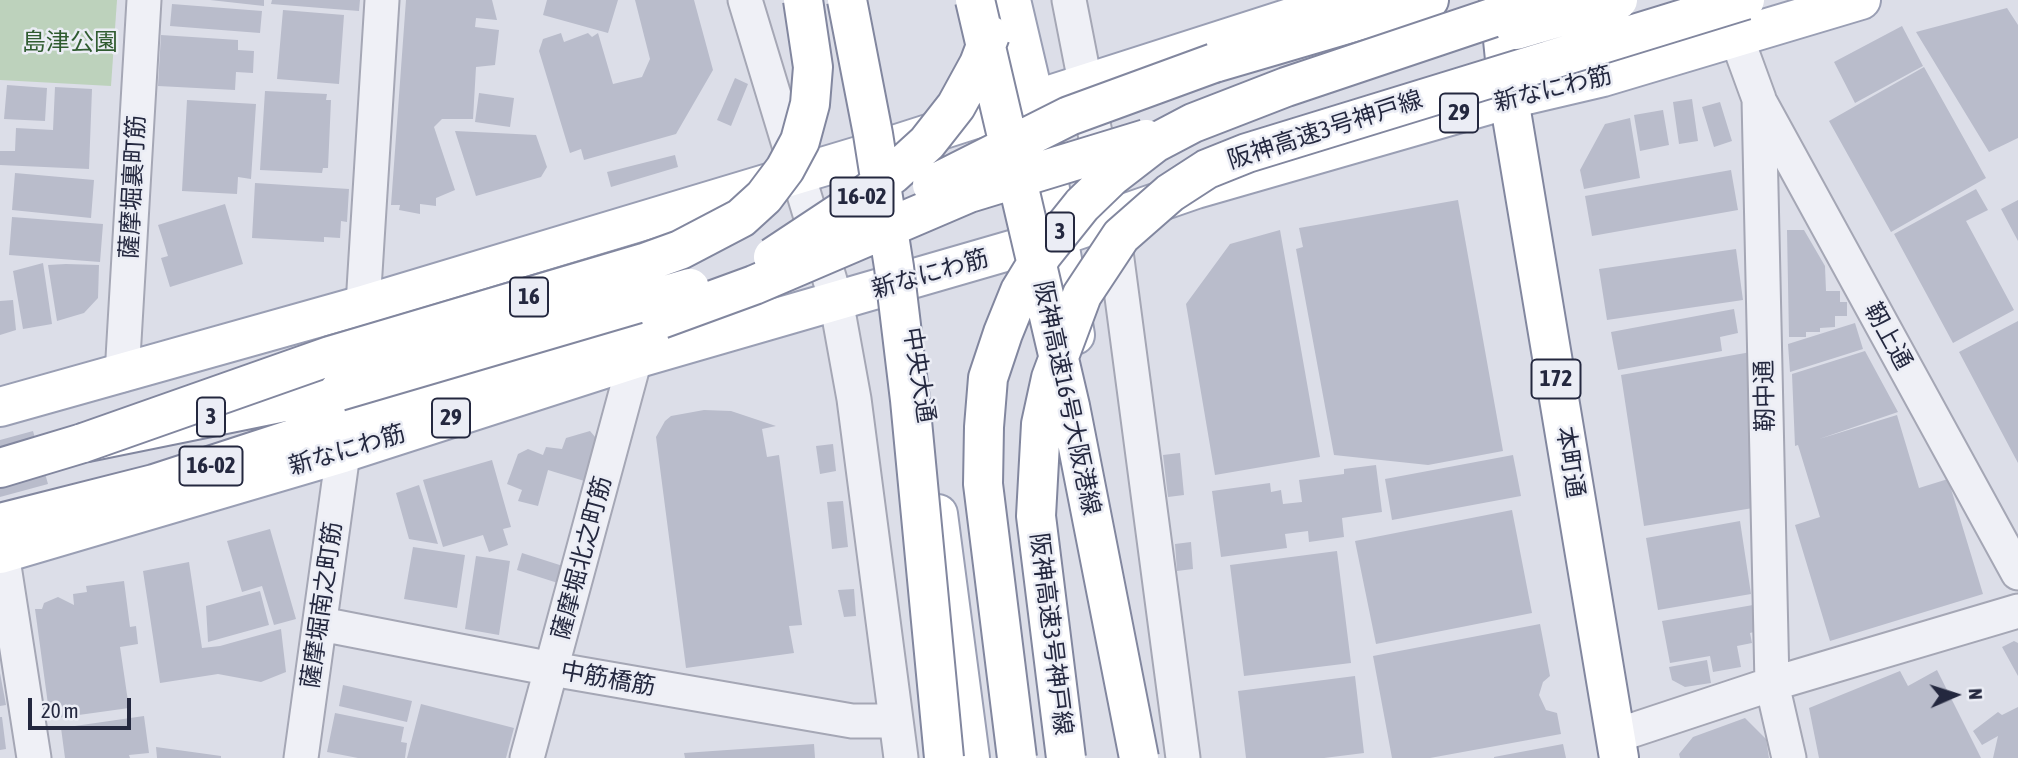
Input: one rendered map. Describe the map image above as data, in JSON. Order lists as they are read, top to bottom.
{
  "streets": {
    "main road": [
      "新なにわ筋",
      "29",
      "阪神高速3号神戸線",
      "16-02",
      "3",
      "16",
      "中央大通",
      "172",
      "阪神高速16号大阪港線",
      "本町通"
    ],
    "street": [
      "薩摩堀裏町筋",
      "靭上通",
      "靭中通",
      "薩摩堀北之町筋",
      "薩摩堀南之町筋",
      "中筋橋筋"
    ]
  },
  "crossings": [
    ["新なにわ筋", "16-02"],
    ["新なにわ筋", "中央大通"],
    ["新なにわ筋", "靭中通"],
    ["新なにわ筋", "本町通"],
    ["新なにわ筋", "薩摩堀北之町筋"],
    ["新なにわ筋", "薩摩堀南之町筋"],
    ["3", "16"],
    ["靭上通", "靭中通"],
    ["薩摩堀北之町筋", "中筋橋筋"],
    ["薩摩堀南之町筋", "中筋橋筋"]
  ],
  "parks": ["島津公園"],
  "scale_bar": "20 m",
  "north": "right"
}
